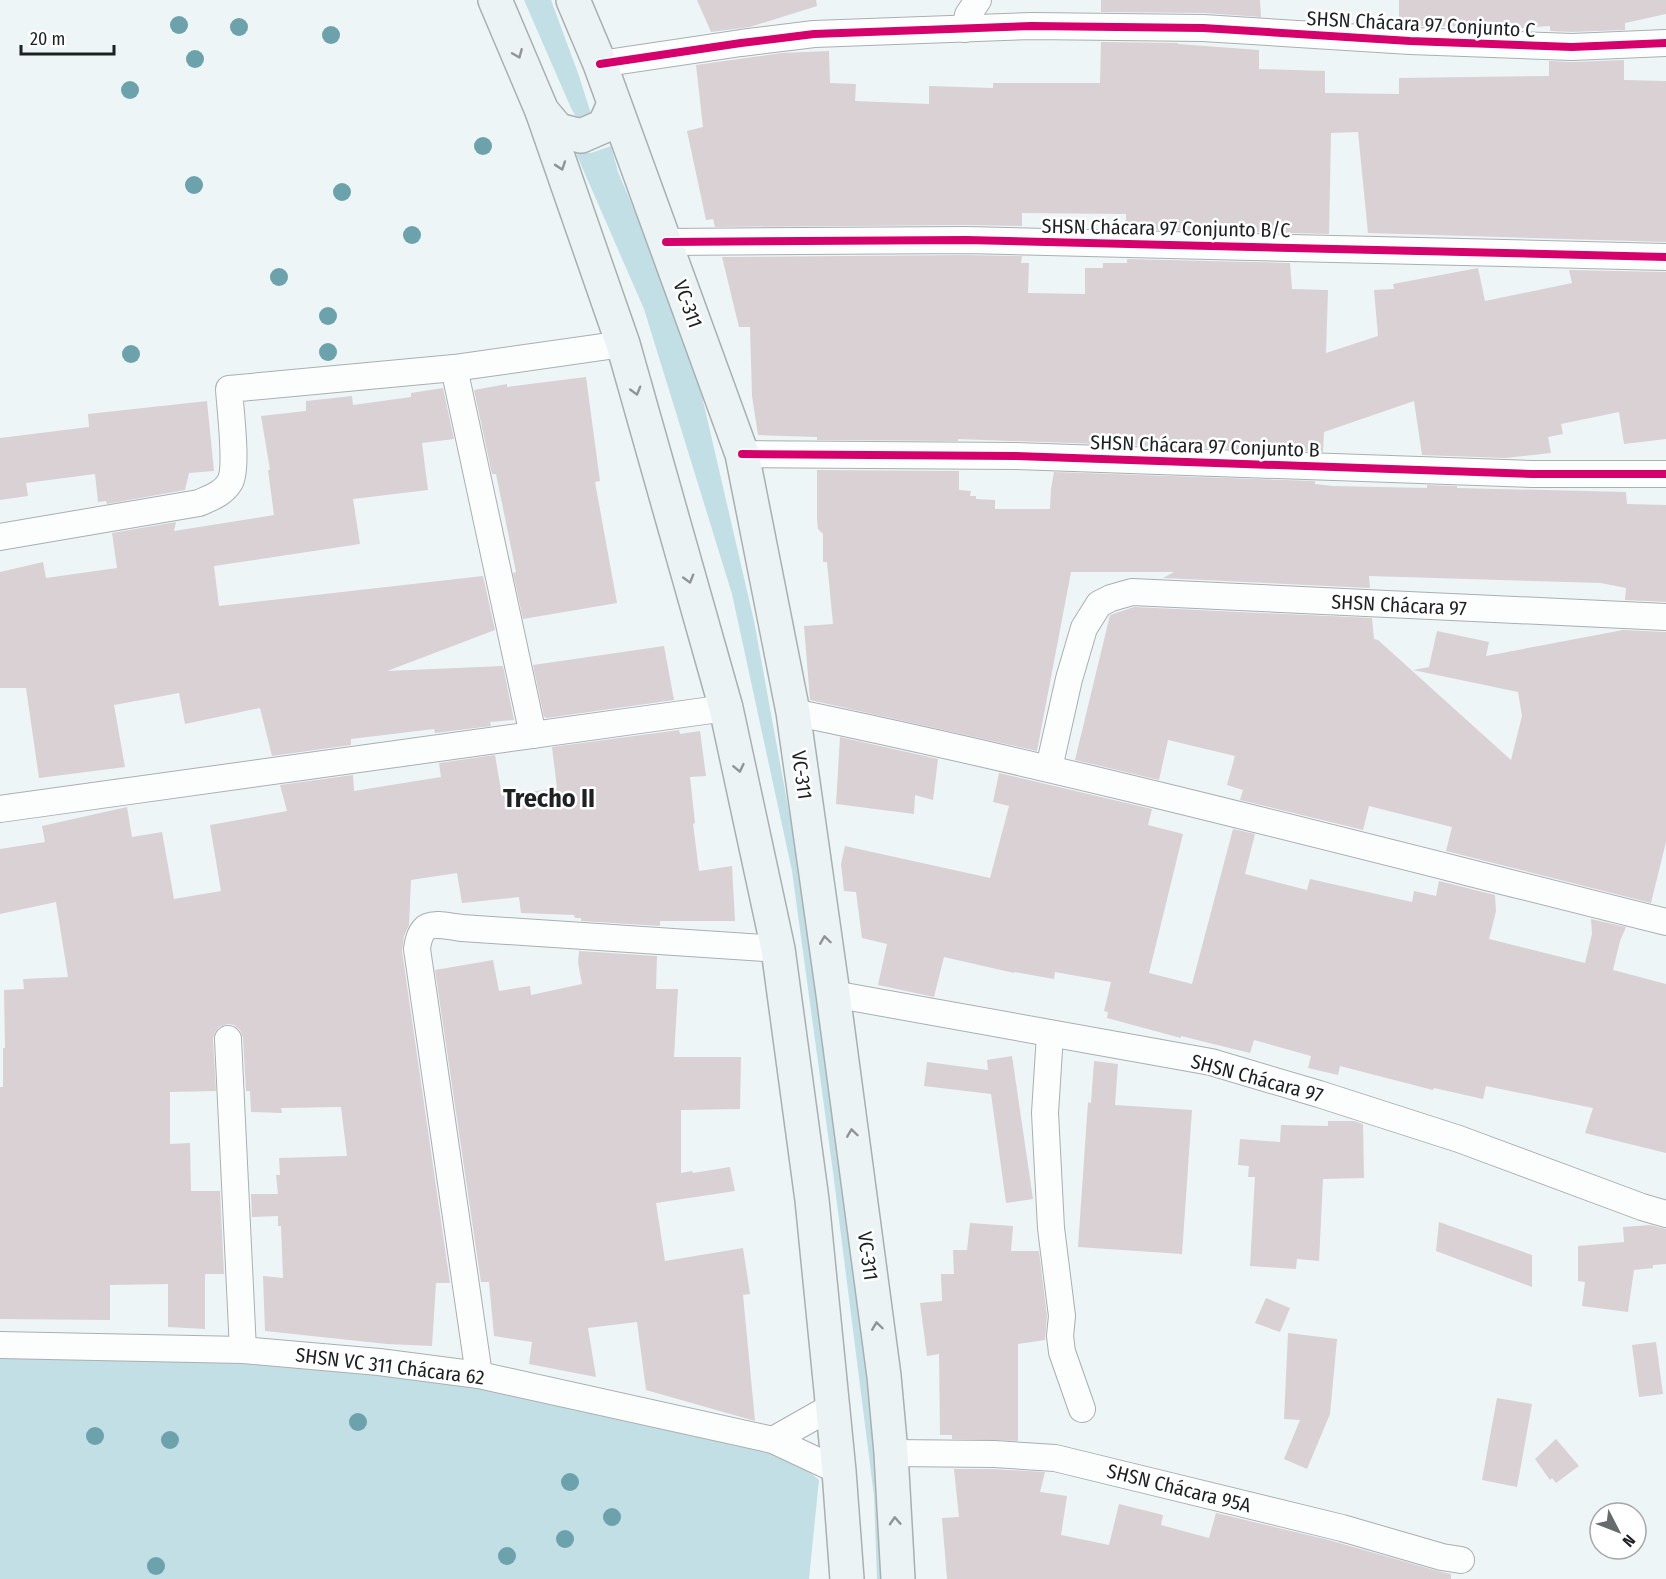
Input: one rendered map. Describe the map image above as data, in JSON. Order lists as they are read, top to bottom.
{
  "streets": {
    "main road": ["VC-311"],
    "street": [
      "SHSN Chácara 97 Conjunto C",
      "SHSN Chácara 97 Conjunto B/C",
      "SHSN Chácara 97 Conjunto B",
      "SHSN Chácara 97",
      "SHSN VC 311 Chácara 62",
      "SHSN Chácara 95A"
    ]
  },
  "crossings": [
    ["SHSN Chácara 97 Conjunto C", "VC-311"],
    ["SHSN Chácara 97 Conjunto B/C", "VC-311"],
    ["VC-311", "SHSN Chácara 97 Conjunto B"],
    ["VC-311", "SHSN Chácara 97"],
    ["VC-311", "SHSN Chácara 95A"]
  ],
  "districts": ["Trecho II"],
  "scale_bar": "20 m",
  "north": "bottom right"
}
